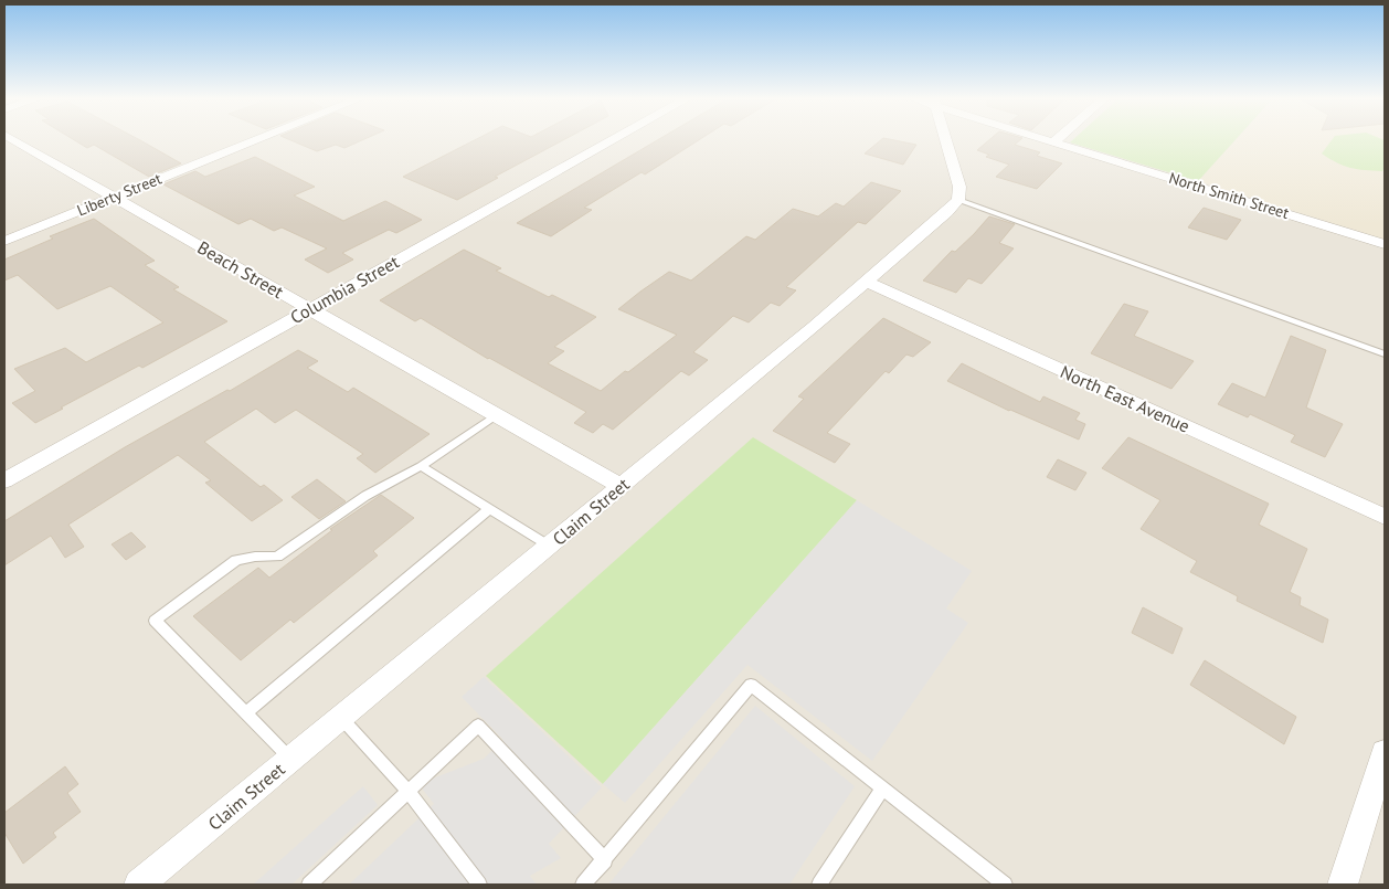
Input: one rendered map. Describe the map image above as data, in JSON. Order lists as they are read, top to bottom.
{
  "streets": {
    "street": [
      "Liberty Street",
      "North Smith Street",
      "Beach Street",
      "Columbia Street",
      "North East Avenue",
      "Claim Street"
    ]
  },
  "crossings": [
    ["Liberty Street", "Beach Street"],
    ["Beach Street", "Columbia Street"],
    ["Beach Street", "Claim Street"],
    ["North East Avenue", "Claim Street"]
  ]
}
